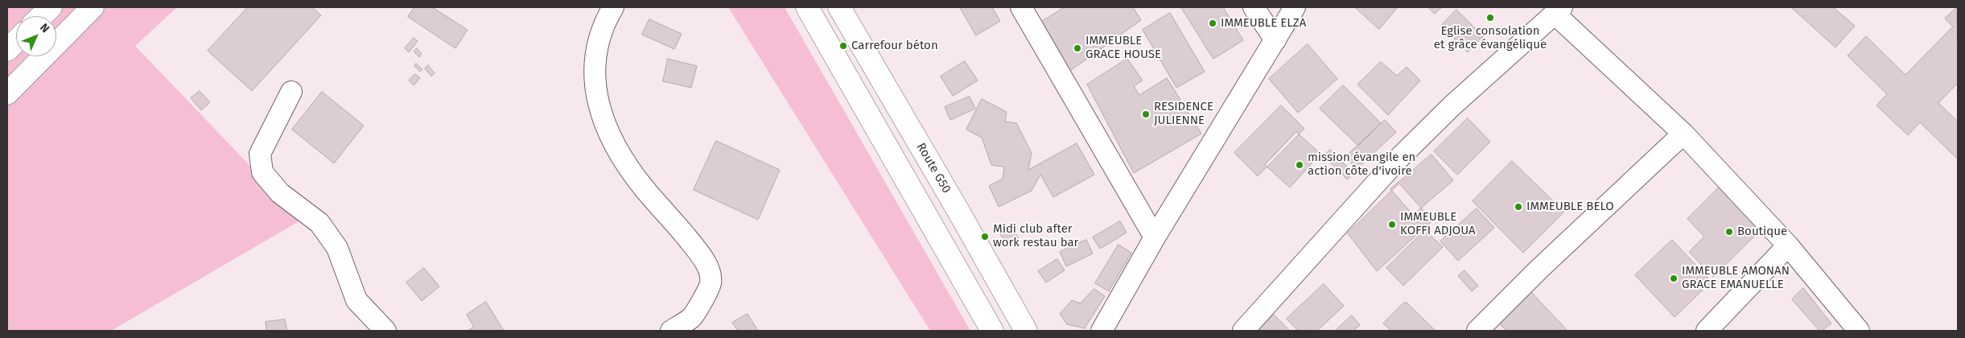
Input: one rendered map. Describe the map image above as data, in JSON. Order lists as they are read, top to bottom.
{
  "streets": {
    "main road": ["Route G50"]
  },
  "places": [
    "Eglise consolation et grâce évangélique",
    "IMMEUBLE ELZA",
    "Carrefour béton",
    "IMMEUBLE GRACE HOUSE",
    "RESIDENCE JULIENNE",
    "mission évangile en action côte d'ivoire",
    "IMMEUBLE BELO",
    "IMMEUBLE KOFFI ADJOUA",
    "Boutique",
    "Midi club after work restau bar",
    "IMMEUBLE AMONAN GRACE EMANUELLE"
  ],
  "north": "top right"
}
